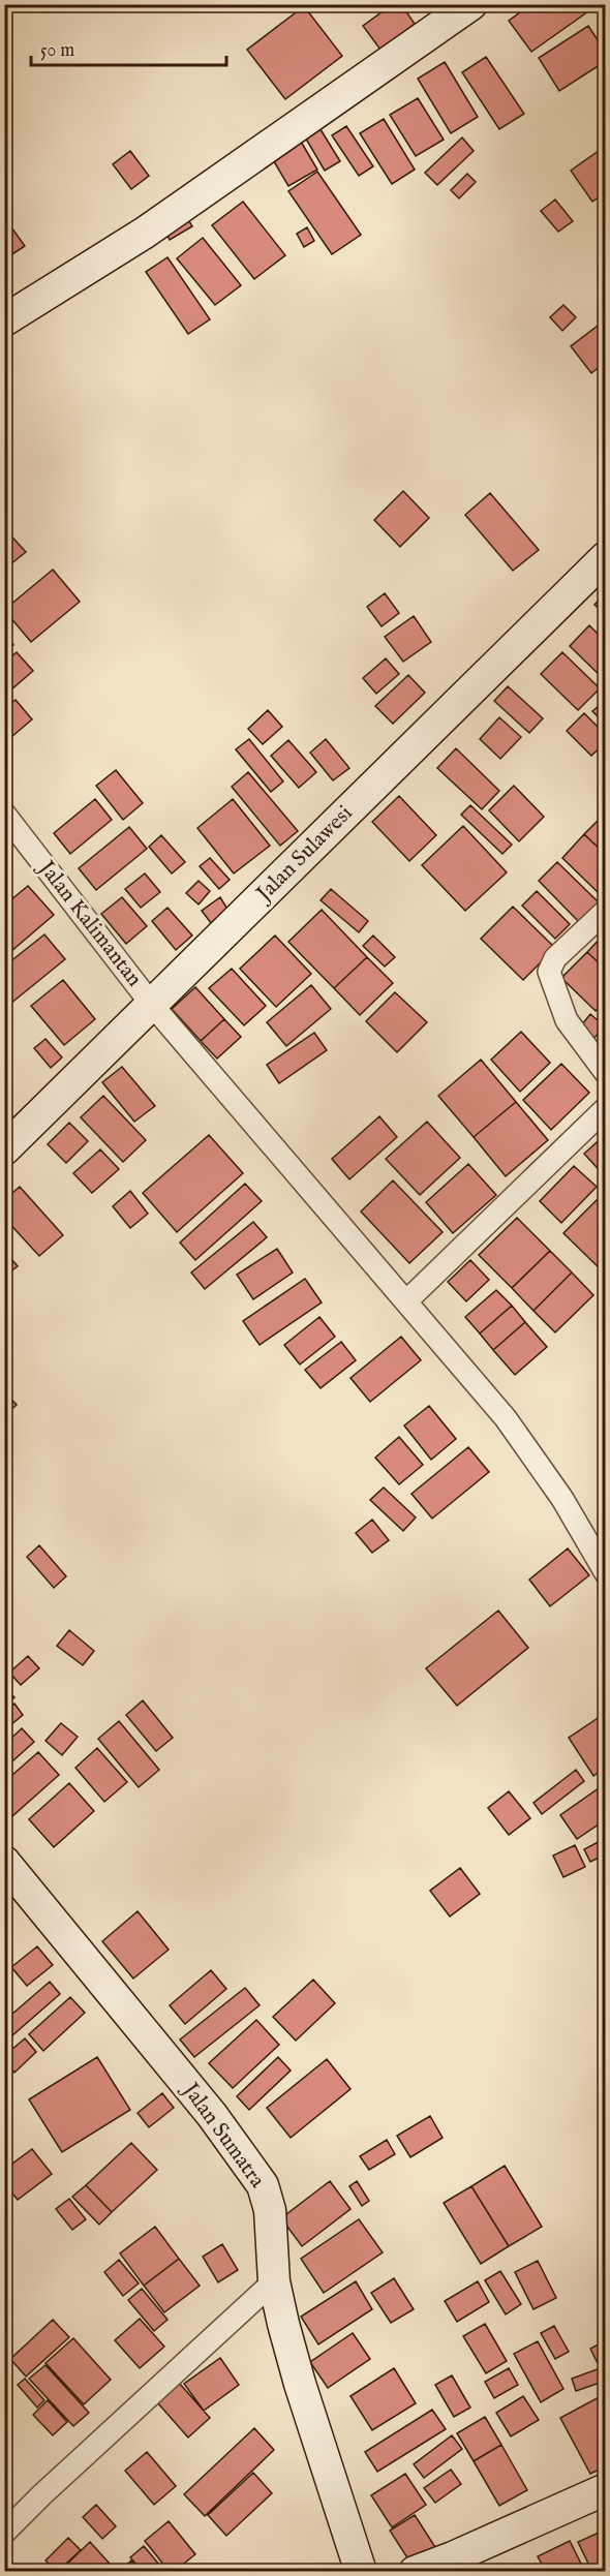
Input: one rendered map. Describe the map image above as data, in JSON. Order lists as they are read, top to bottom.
{
  "streets": {
    "street": ["Jalan Sulawesi", "Jalan Kalimantan", "Jalan Sumatra"]
  },
  "crossings": [
    ["Jalan Sulawesi", "Jalan Kalimantan"]
  ],
  "scale_bar": "50 m"
}
